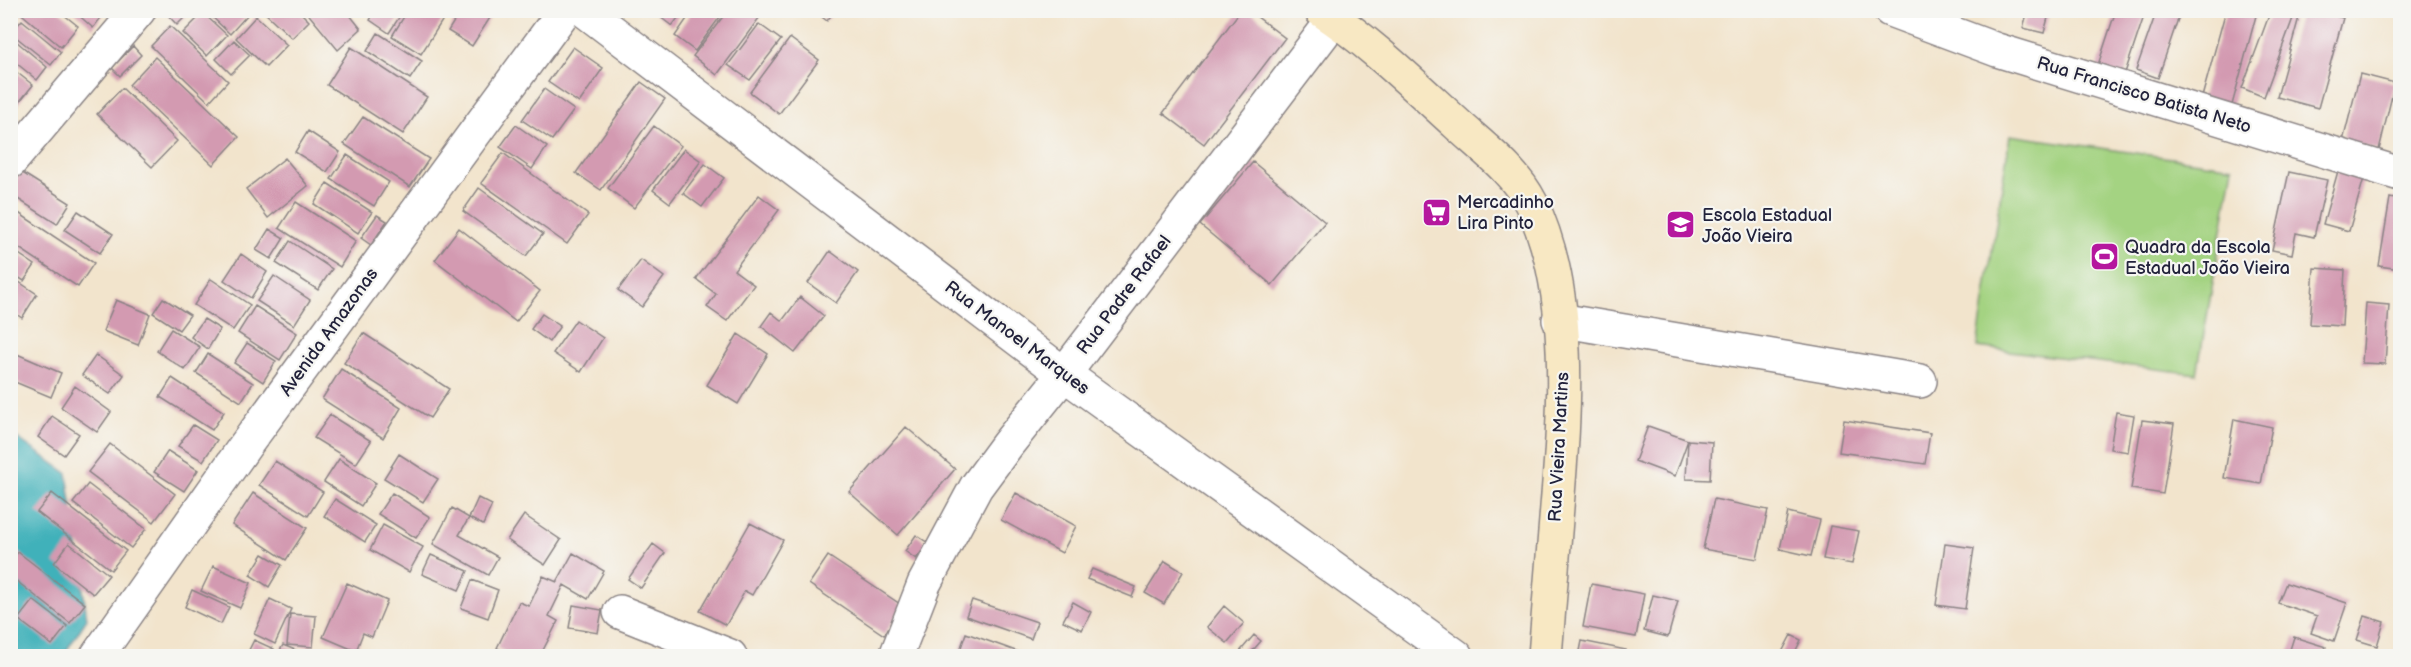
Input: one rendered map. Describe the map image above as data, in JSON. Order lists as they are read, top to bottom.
{
  "streets": {
    "main road": ["Rua Vieira Martins"],
    "street": [
      "Rua Francisco Batista Neto",
      "Rua Padre Rafael",
      "Avenida Amazonas",
      "Rua Manoel Marques"
    ]
  },
  "crossings": [
    ["Rua Padre Rafael", "Rua Manoel Marques"],
    ["Rua Padre Rafael", "Rua Vieira Martins"]
  ],
  "places": {
    "supermarket": ["Mercadinho Lira Pinto"],
    "school or university": ["Escola Estadual João Vieira"],
    "sports": ["Quadra da Escola Estadual João Vieira"]
  }
}
